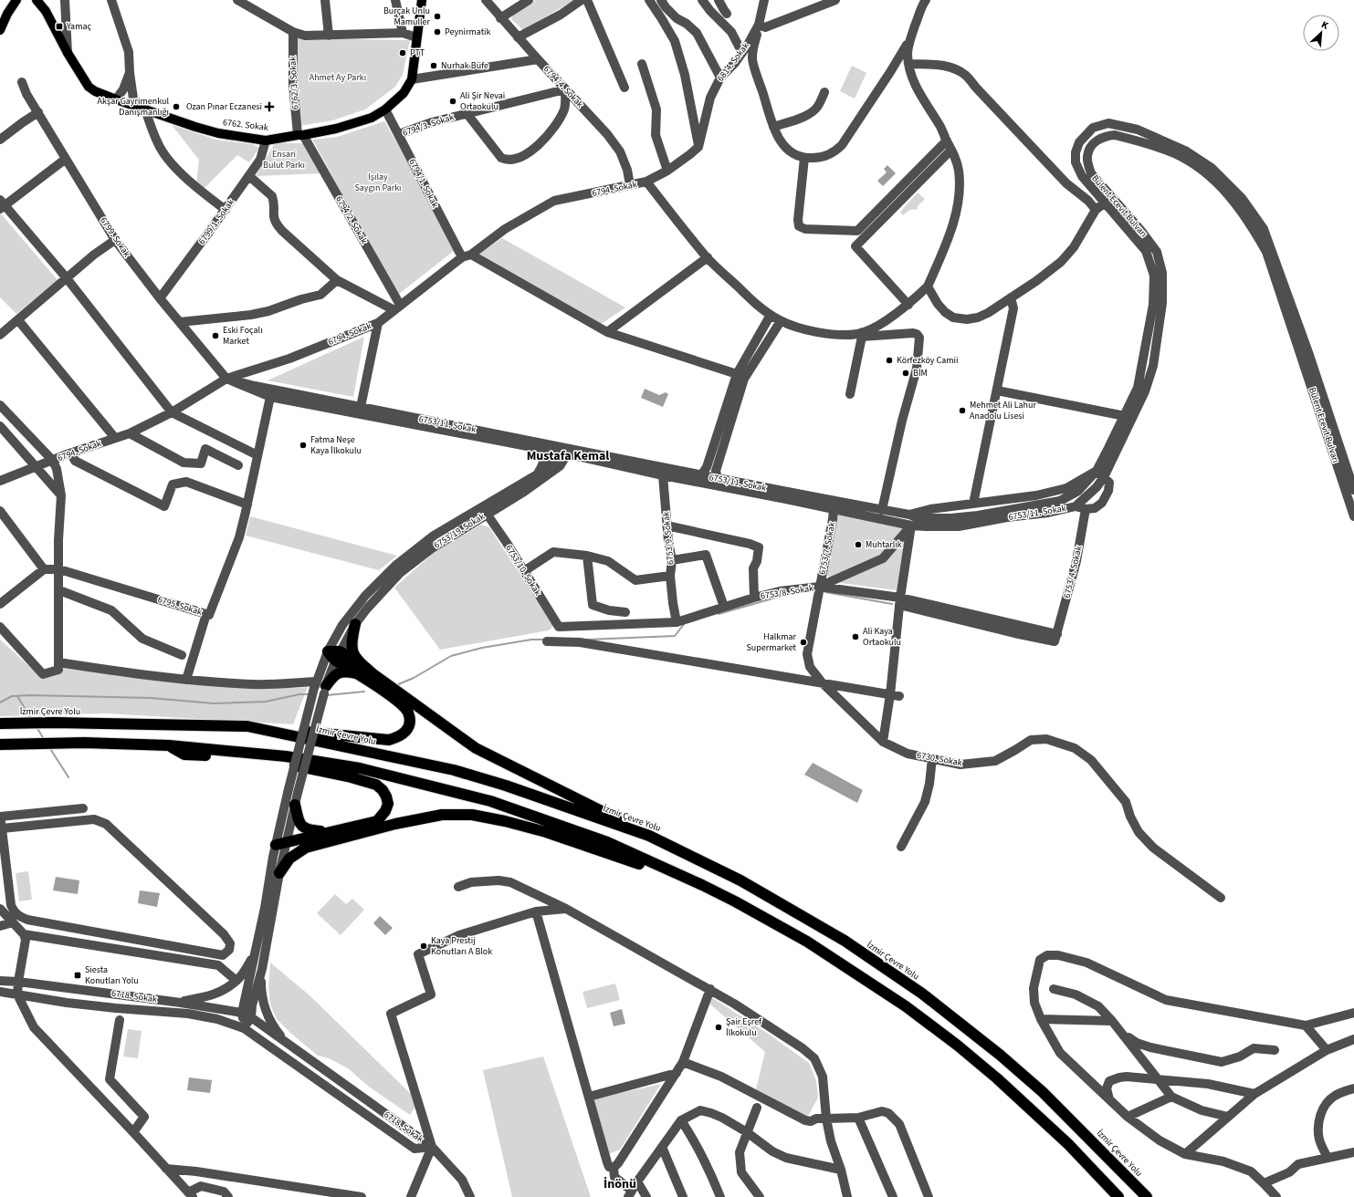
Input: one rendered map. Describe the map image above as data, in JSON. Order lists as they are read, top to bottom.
{
  "streets": {
    "highway": ["İzmir Çevre Yolu"],
    "main road": ["6762. Sokak"],
    "street": [
      "6814. Sokak",
      "6762/3. Sokak",
      "6794/4. Sokak",
      "6794/3. Sokak",
      "6794/1. Sokak",
      "6794. Sokak",
      "Bülent Ecevit Bulvarı",
      "6794/2. Sokak",
      "6799/1. Sokak",
      "6799. Sokak",
      "6753/11. Sokak",
      "6753/19. Sokak",
      "6753/9. Sokak",
      "6753/7. Sokak",
      "6753/10. Sokak",
      "6753/4. Sokak",
      "6753/8. Sokak",
      "6795. Sokak",
      "6730. Sokak",
      "6718. Sokak"
    ]
  },
  "crossings": [
    ["6814. Sokak", "6794. Sokak"],
    ["6762/3. Sokak", "6762. Sokak"],
    ["6762/3. Sokak", "6794/2. Sokak"],
    ["6794/4. Sokak", "6762. Sokak"],
    ["6794/4. Sokak", "6794/3. Sokak"],
    ["6794/4. Sokak", "6794. Sokak"],
    ["6762. Sokak", "6794/1. Sokak"],
    ["6762. Sokak", "6794/2. Sokak"],
    ["6762. Sokak", "6799/1. Sokak"],
    ["6794/3. Sokak", "6794/1. Sokak"],
    ["6794/1. Sokak", "6794. Sokak"],
    ["6794. Sokak", "6794/2. Sokak"],
    ["6794. Sokak", "6799. Sokak"],
    ["6794. Sokak", "6753/11. Sokak"],
    ["Bülent Ecevit Bulvarı", "6753/11. Sokak"],
    ["6799/1. Sokak", "6799. Sokak"],
    ["6799. Sokak", "6753/11. Sokak"],
    ["6753/11. Sokak", "6753/19. Sokak"],
    ["6753/11. Sokak", "6753/9. Sokak"],
    ["6753/11. Sokak", "6753/7. Sokak"],
    ["6753/11. Sokak", "6753/4. Sokak"],
    ["6753/11. Sokak", "6795. Sokak"],
    ["6753/19. Sokak", "6753/10. Sokak"],
    ["6753/9. Sokak", "6753/8. Sokak"],
    ["6753/7. Sokak", "6753/8. Sokak"],
    ["6753/7. Sokak", "6730. Sokak"],
    ["6753/10. Sokak", "6753/8. Sokak"],
    ["6753/4. Sokak", "6753/8. Sokak"],
    ["6753/8. Sokak", "6730. Sokak"]
  ],
  "districts": ["Mustafa Kemal", "İnönü"],
  "parks": ["Ahmet Ay Parkı", "Ensari Bulut Parkı", "Işılay Saygın Parkı"],
  "places": {
    "other": [
      "Burçak Unlu Mamuller",
      "Peynirmatik",
      "PTT",
      "Nurhak Büfe",
      "Ali Şir Nevai Ortaokulu",
      "Akşar Gayrimenkul Danışmanlığı",
      "Eski Foçalı Market",
      "Körfezköy Camii",
      "BİM",
      "Mehmet Ali Lahur Anadolu Lisesi",
      "Fatma Neşe Kaya İlkokulu",
      "Muhtarlık",
      "Ali Kaya Ortaokulu",
      "Halkmar Supermarket",
      "Kaya Prestij Konutları A Blok",
      "Şair Eşref İlkokulu"
    ],
    "transit": ["Yamaç", "Siesta Konutları Yolu"],
    "health": ["Ozan Pınar Eczanesi"]
  },
  "north": "top right"
}
